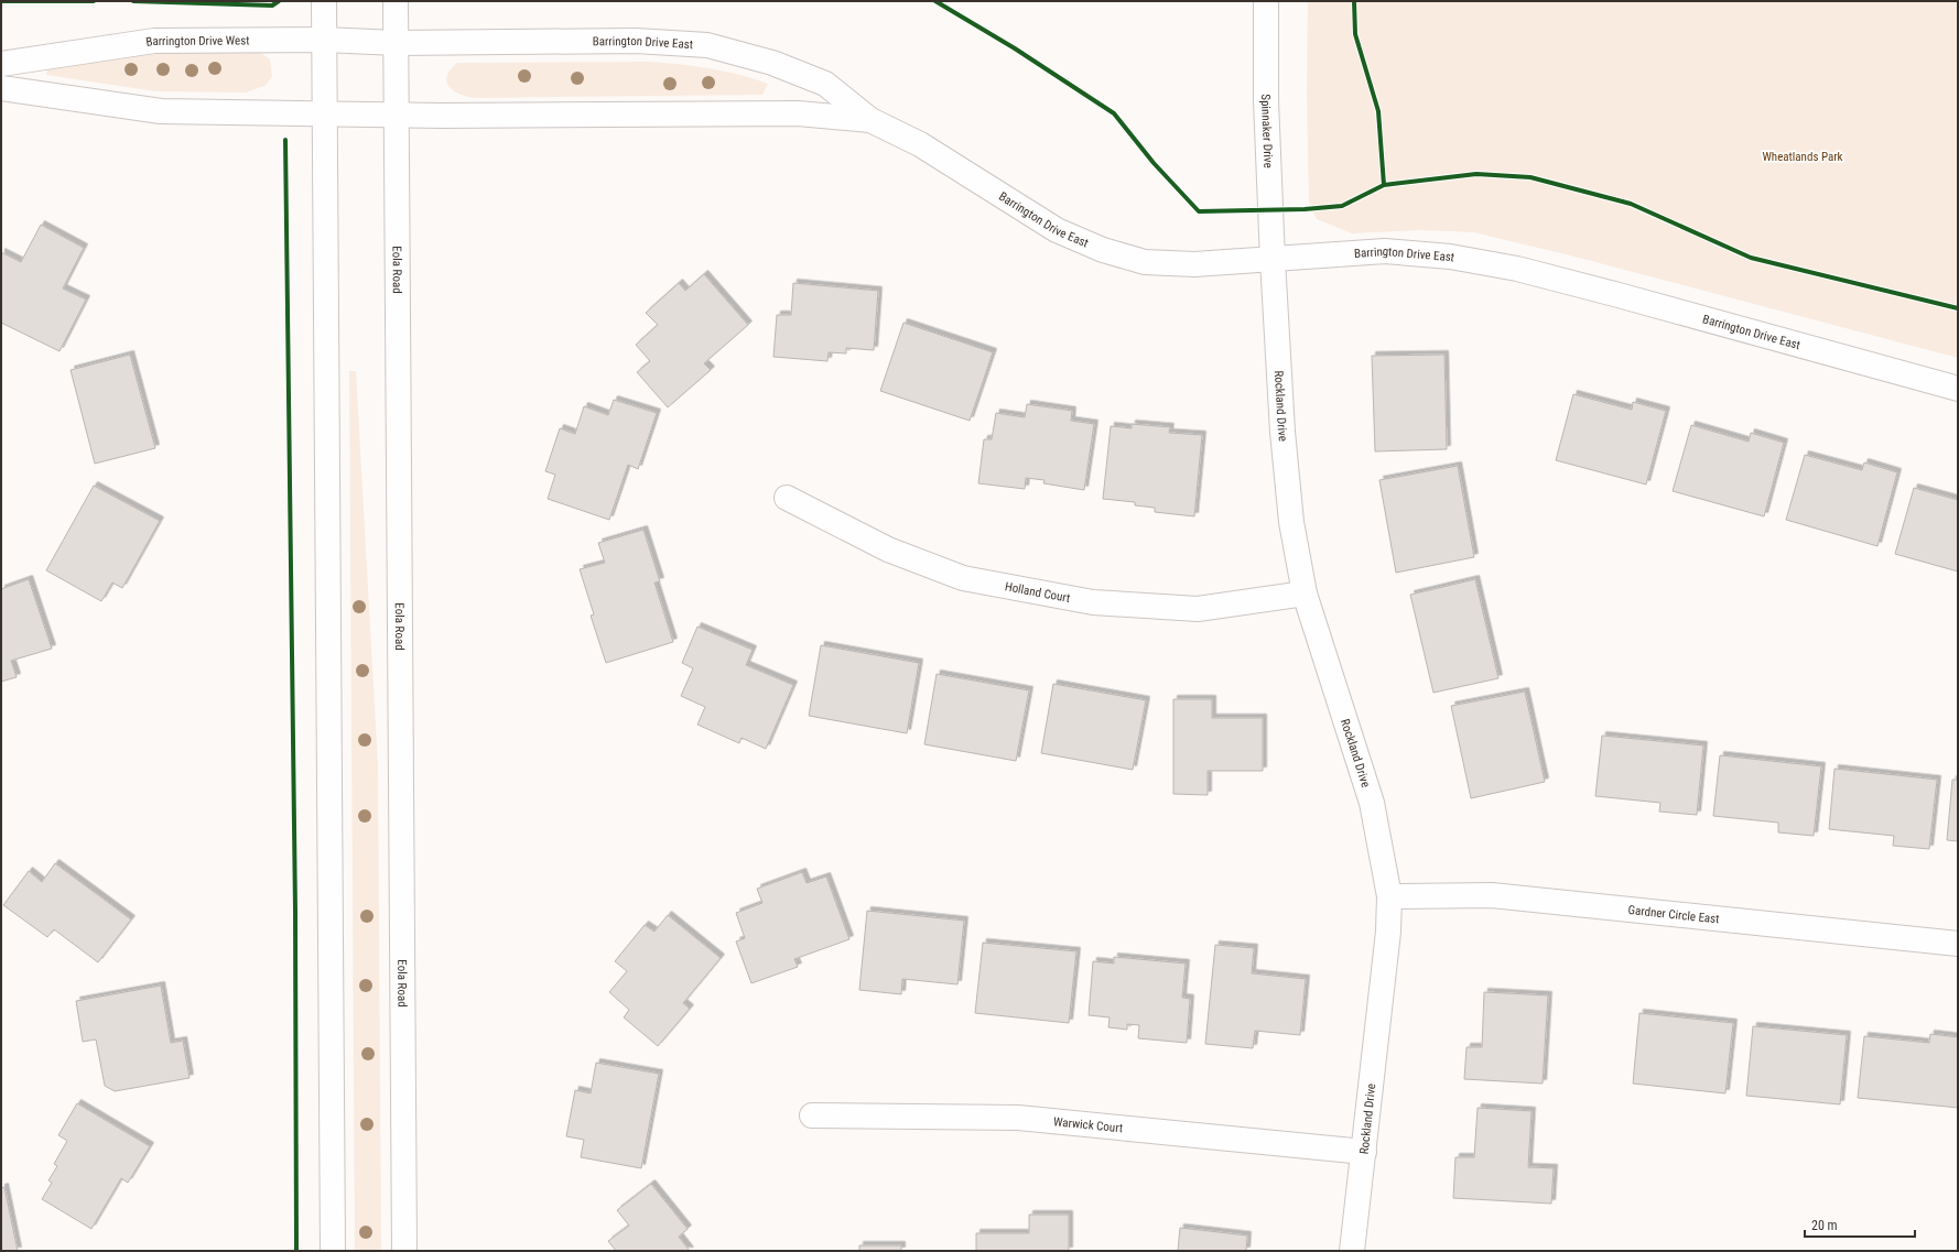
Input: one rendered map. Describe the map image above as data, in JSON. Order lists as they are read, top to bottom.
{
  "streets": {
    "street": [
      "Barrington Drive West",
      "Barrington Drive East",
      "Spinnaker Drive",
      "Eola Road",
      "Rockland Drive",
      "Holland Court",
      "Gardner Circle East",
      "Warwick Court"
    ]
  },
  "crossings": [
    ["Barrington Drive West", "Barrington Drive East"],
    ["Barrington Drive West", "Eola Road"],
    ["Barrington Drive East", "Spinnaker Drive"],
    ["Barrington Drive East", "Eola Road"],
    ["Barrington Drive East", "Rockland Drive"],
    ["Spinnaker Drive", "Rockland Drive"],
    ["Rockland Drive", "Holland Court"],
    ["Rockland Drive", "Gardner Circle East"],
    ["Rockland Drive", "Warwick Court"]
  ],
  "parks": ["Wheatlands Park"],
  "scale_bar": "20 m"
}
